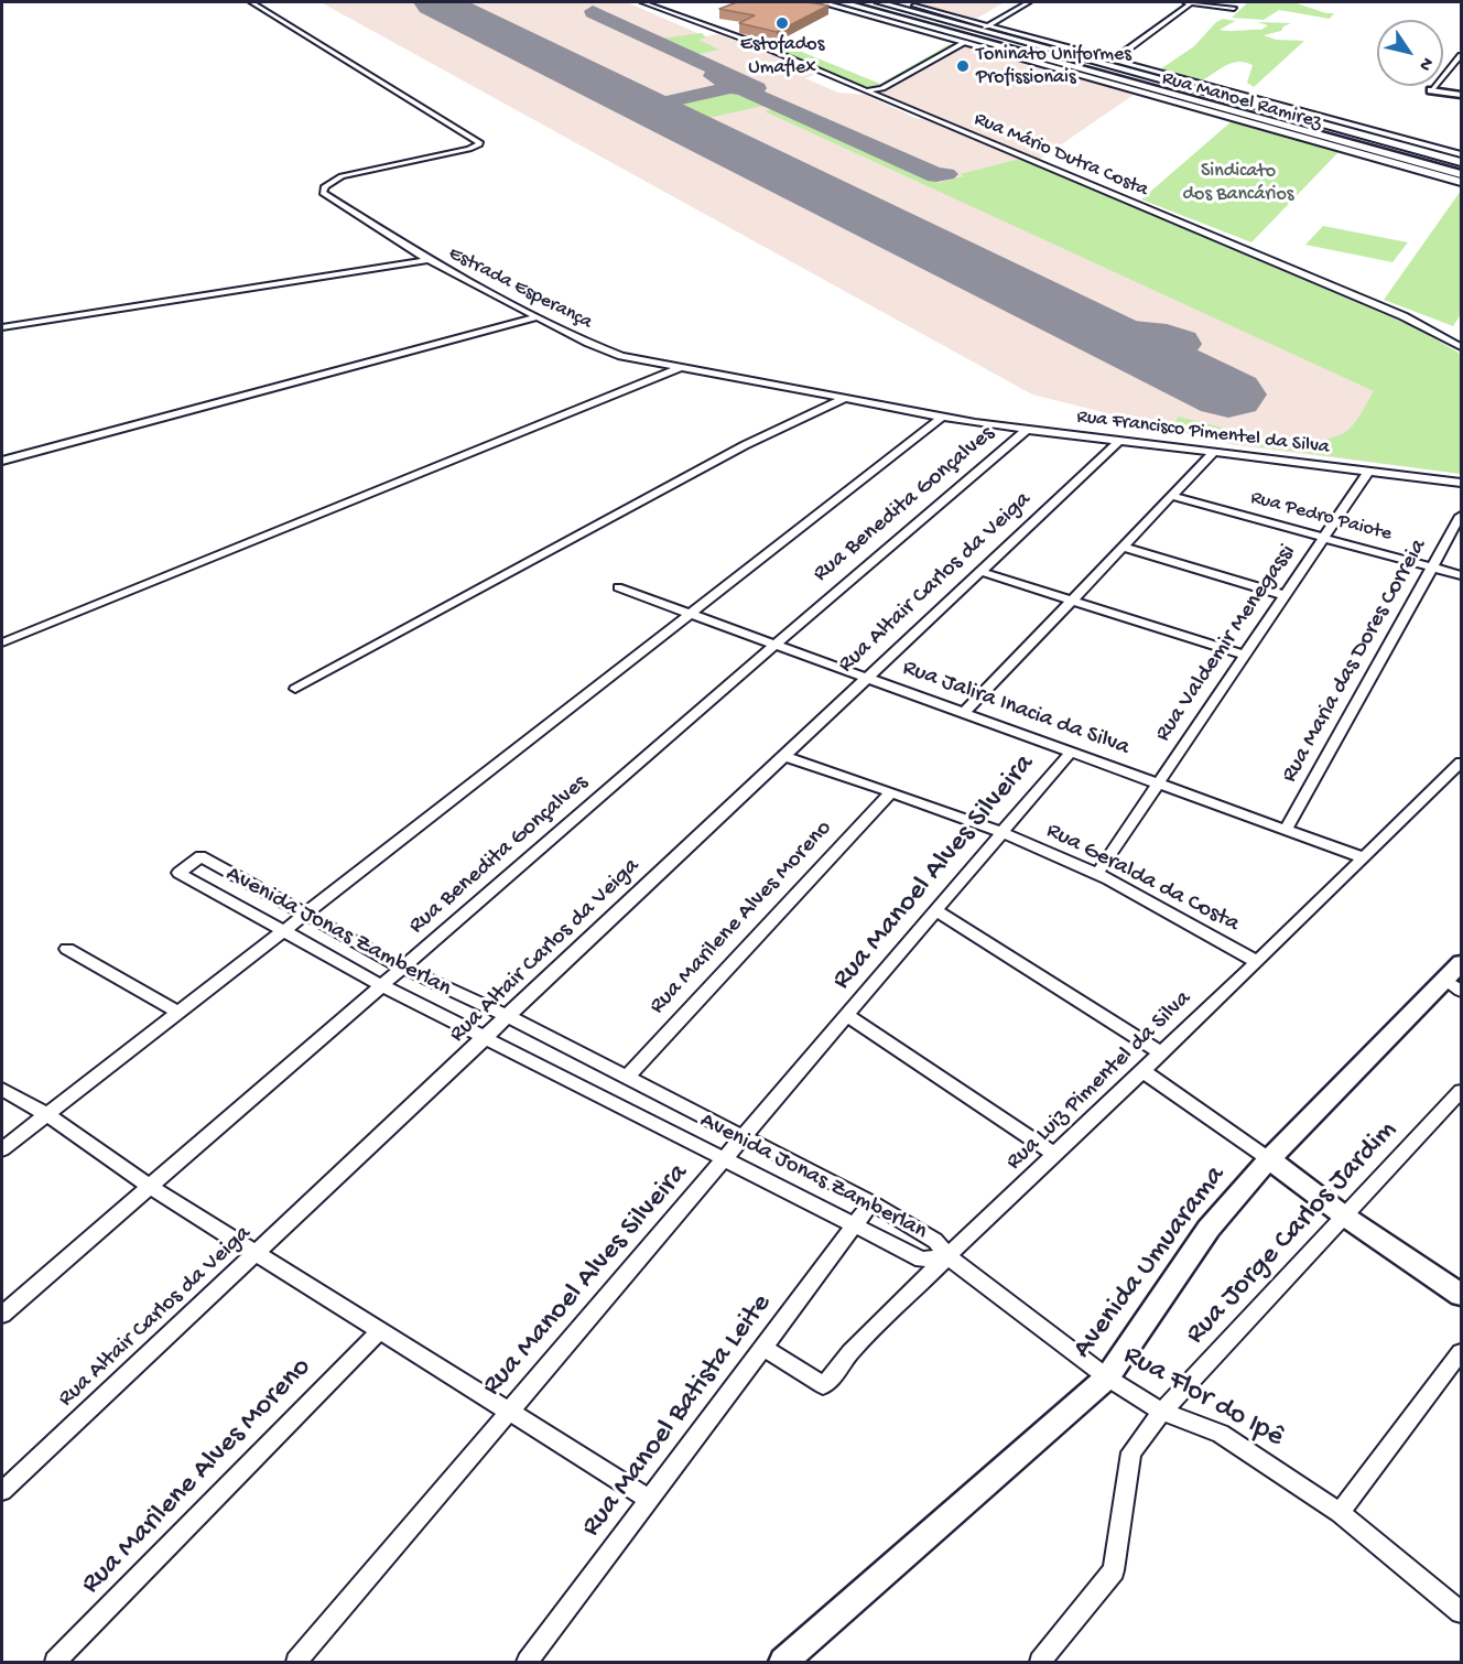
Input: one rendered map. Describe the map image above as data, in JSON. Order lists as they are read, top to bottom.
{
  "streets": {
    "main road": ["Rua Manoel Ramirez"],
    "street": [
      "Rua Mário Dutra Costa",
      "Estrada Esperança",
      "Rua Francisco Pimentel da Silva",
      "Rua Benedita Gonçalves",
      "Rua Pedro Paiote",
      "Rua Altair Carlos da Veiga",
      "Rua Valdemir Menegassi",
      "Rua Maria das Dores Correia",
      "Rua Jalira Inacia da Silva",
      "Rua Manoel Alves Silveira",
      "Rua Geralda da Costa",
      "Rua Marilene Alves Moreno",
      "Avenida Jonas Zamberlan",
      "Rua Luiz Pimentel da Silva",
      "Rua Jorge Carlos Jardim",
      "Avenida Umuarama",
      "Rua Flor do Ipê",
      "Rua Manoel Batista Leite"
    ]
  },
  "crossings": [
    ["Estrada Esperança", "Rua Francisco Pimentel da Silva"],
    ["Rua Francisco Pimentel da Silva", "Rua Benedita Gonçalves"],
    ["Rua Francisco Pimentel da Silva", "Rua Altair Carlos da Veiga"],
    ["Rua Francisco Pimentel da Silva", "Rua Valdemir Menegassi"],
    ["Rua Benedita Gonçalves", "Rua Jalira Inacia da Silva"],
    ["Rua Benedita Gonçalves", "Avenida Jonas Zamberlan"],
    ["Rua Pedro Paiote", "Rua Valdemir Menegassi"],
    ["Rua Pedro Paiote", "Rua Maria das Dores Correia"],
    ["Rua Altair Carlos da Veiga", "Rua Jalira Inacia da Silva"],
    ["Rua Altair Carlos da Veiga", "Rua Geralda da Costa"],
    ["Rua Altair Carlos da Veiga", "Avenida Jonas Zamberlan"],
    ["Rua Valdemir Menegassi", "Rua Jalira Inacia da Silva"],
    ["Rua Valdemir Menegassi", "Rua Geralda da Costa"],
    ["Rua Maria das Dores Correia", "Rua Jalira Inacia da Silva"],
    ["Rua Jalira Inacia da Silva", "Rua Manoel Alves Silveira"],
    ["Rua Jalira Inacia da Silva", "Rua Luiz Pimentel da Silva"],
    ["Rua Manoel Alves Silveira", "Rua Geralda da Costa"],
    ["Rua Manoel Alves Silveira", "Avenida Jonas Zamberlan"],
    ["Rua Geralda da Costa", "Rua Marilene Alves Moreno"],
    ["Rua Geralda da Costa", "Rua Luiz Pimentel da Silva"],
    ["Rua Marilene Alves Moreno", "Avenida Jonas Zamberlan"],
    ["Avenida Jonas Zamberlan", "Rua Luiz Pimentel da Silva"],
    ["Avenida Jonas Zamberlan", "Rua Flor do Ipê"],
    ["Avenida Jonas Zamberlan", "Rua Manoel Batista Leite"],
    ["Rua Luiz Pimentel da Silva", "Rua Flor do Ipê"],
    ["Rua Luiz Pimentel da Silva", "Rua Manoel Batista Leite"],
    ["Rua Jorge Carlos Jardim", "Rua Flor do Ipê"],
    ["Avenida Umuarama", "Rua Flor do Ipê"]
  ],
  "parks": ["Sindicato dos Bancários"],
  "places": ["Estofados Umaflex", "Toninato Uniformes Profissionais"],
  "north": "bottom right"
}
